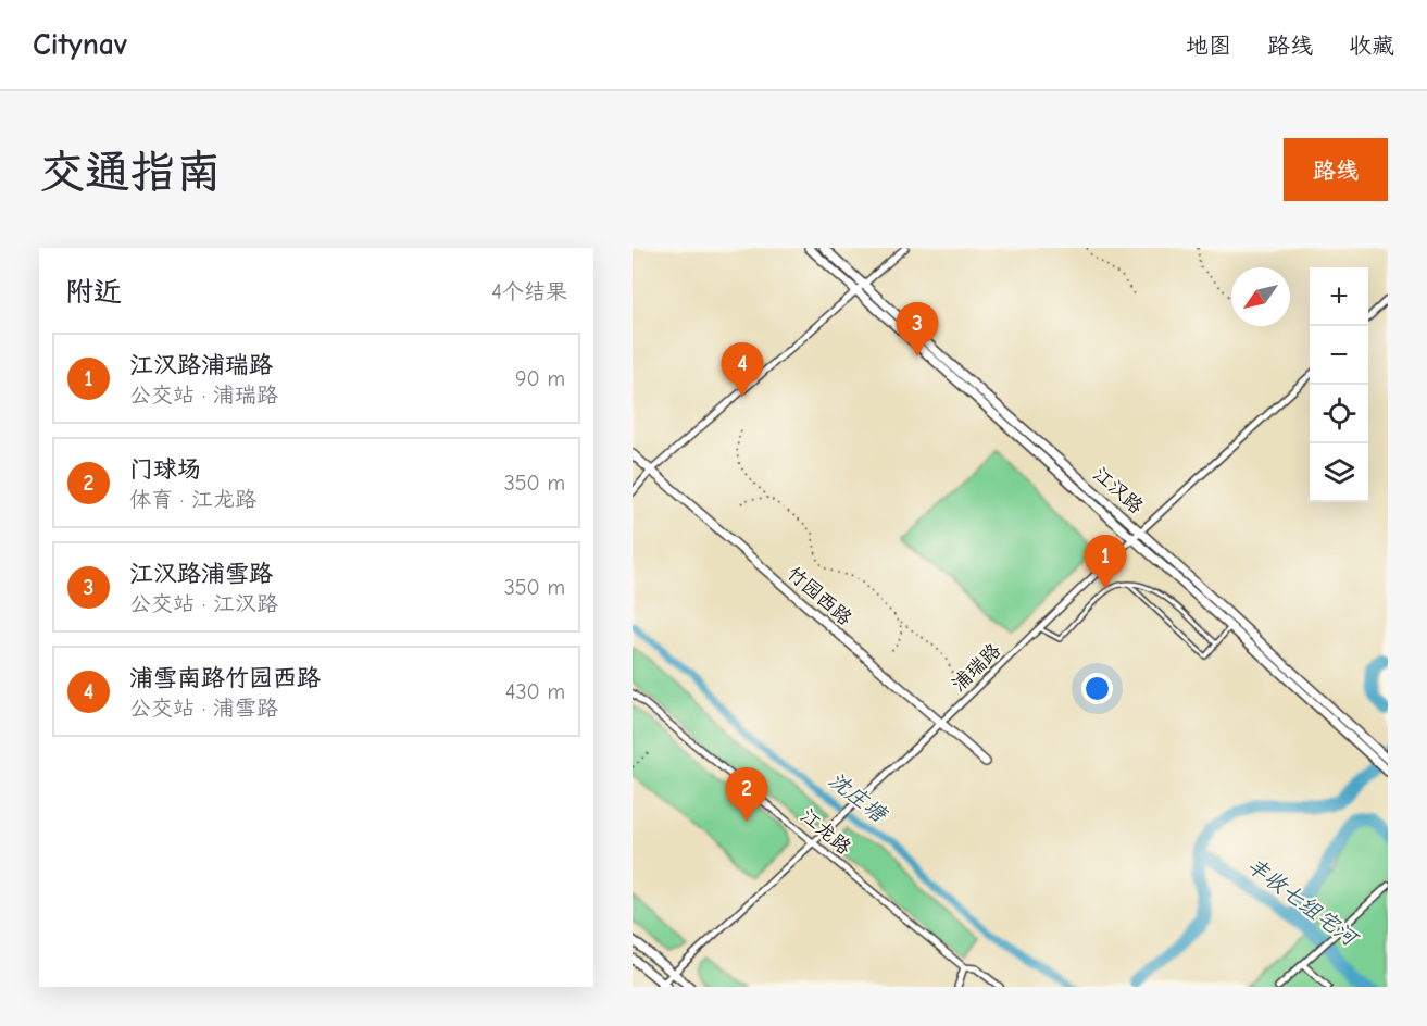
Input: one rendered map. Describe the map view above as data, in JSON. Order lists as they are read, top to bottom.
{
  "streets": {
    "street": [
      "江汉路",
      "竹园西路",
      "浦瑞路",
      "江龙路"
    ]
  },
  "crossings": [
    ["江汉路", "浦瑞路"],
    ["竹园西路", "浦瑞路"],
    ["浦瑞路", "江龙路"]
  ],
  "water": ["沈庄塘", "丰收七组宅河"],
  "north": "bottom left",
  "page": {
    "header": "Citynav",
    "nav": ["地图", "路线", "收藏"],
    "buttons": "路线",
    "title": "交通指南",
    "heading": ["附近", "4个结果"],
    "map_buttons": ["+", "−"],
    "pins": [
      "3",
      "4",
      "1",
      "2"
    ],
    "list": [
      {
        "mark": "1",
        "name": "江汉路浦瑞路",
        "note": "公交站 · 浦瑞路",
        "value": "90 m"
      },
      {
        "mark": "2",
        "name": "门球场",
        "note": "体育 · 江龙路",
        "value": "350 m"
      },
      {
        "mark": "3",
        "name": "江汉路浦雪路",
        "note": "公交站 · 江汉路",
        "value": "350 m"
      },
      {
        "mark": "4",
        "name": "浦雪南路竹园西路",
        "note": "公交站 · 浦雪路",
        "value": "430 m"
      }
    ]
  }
}
